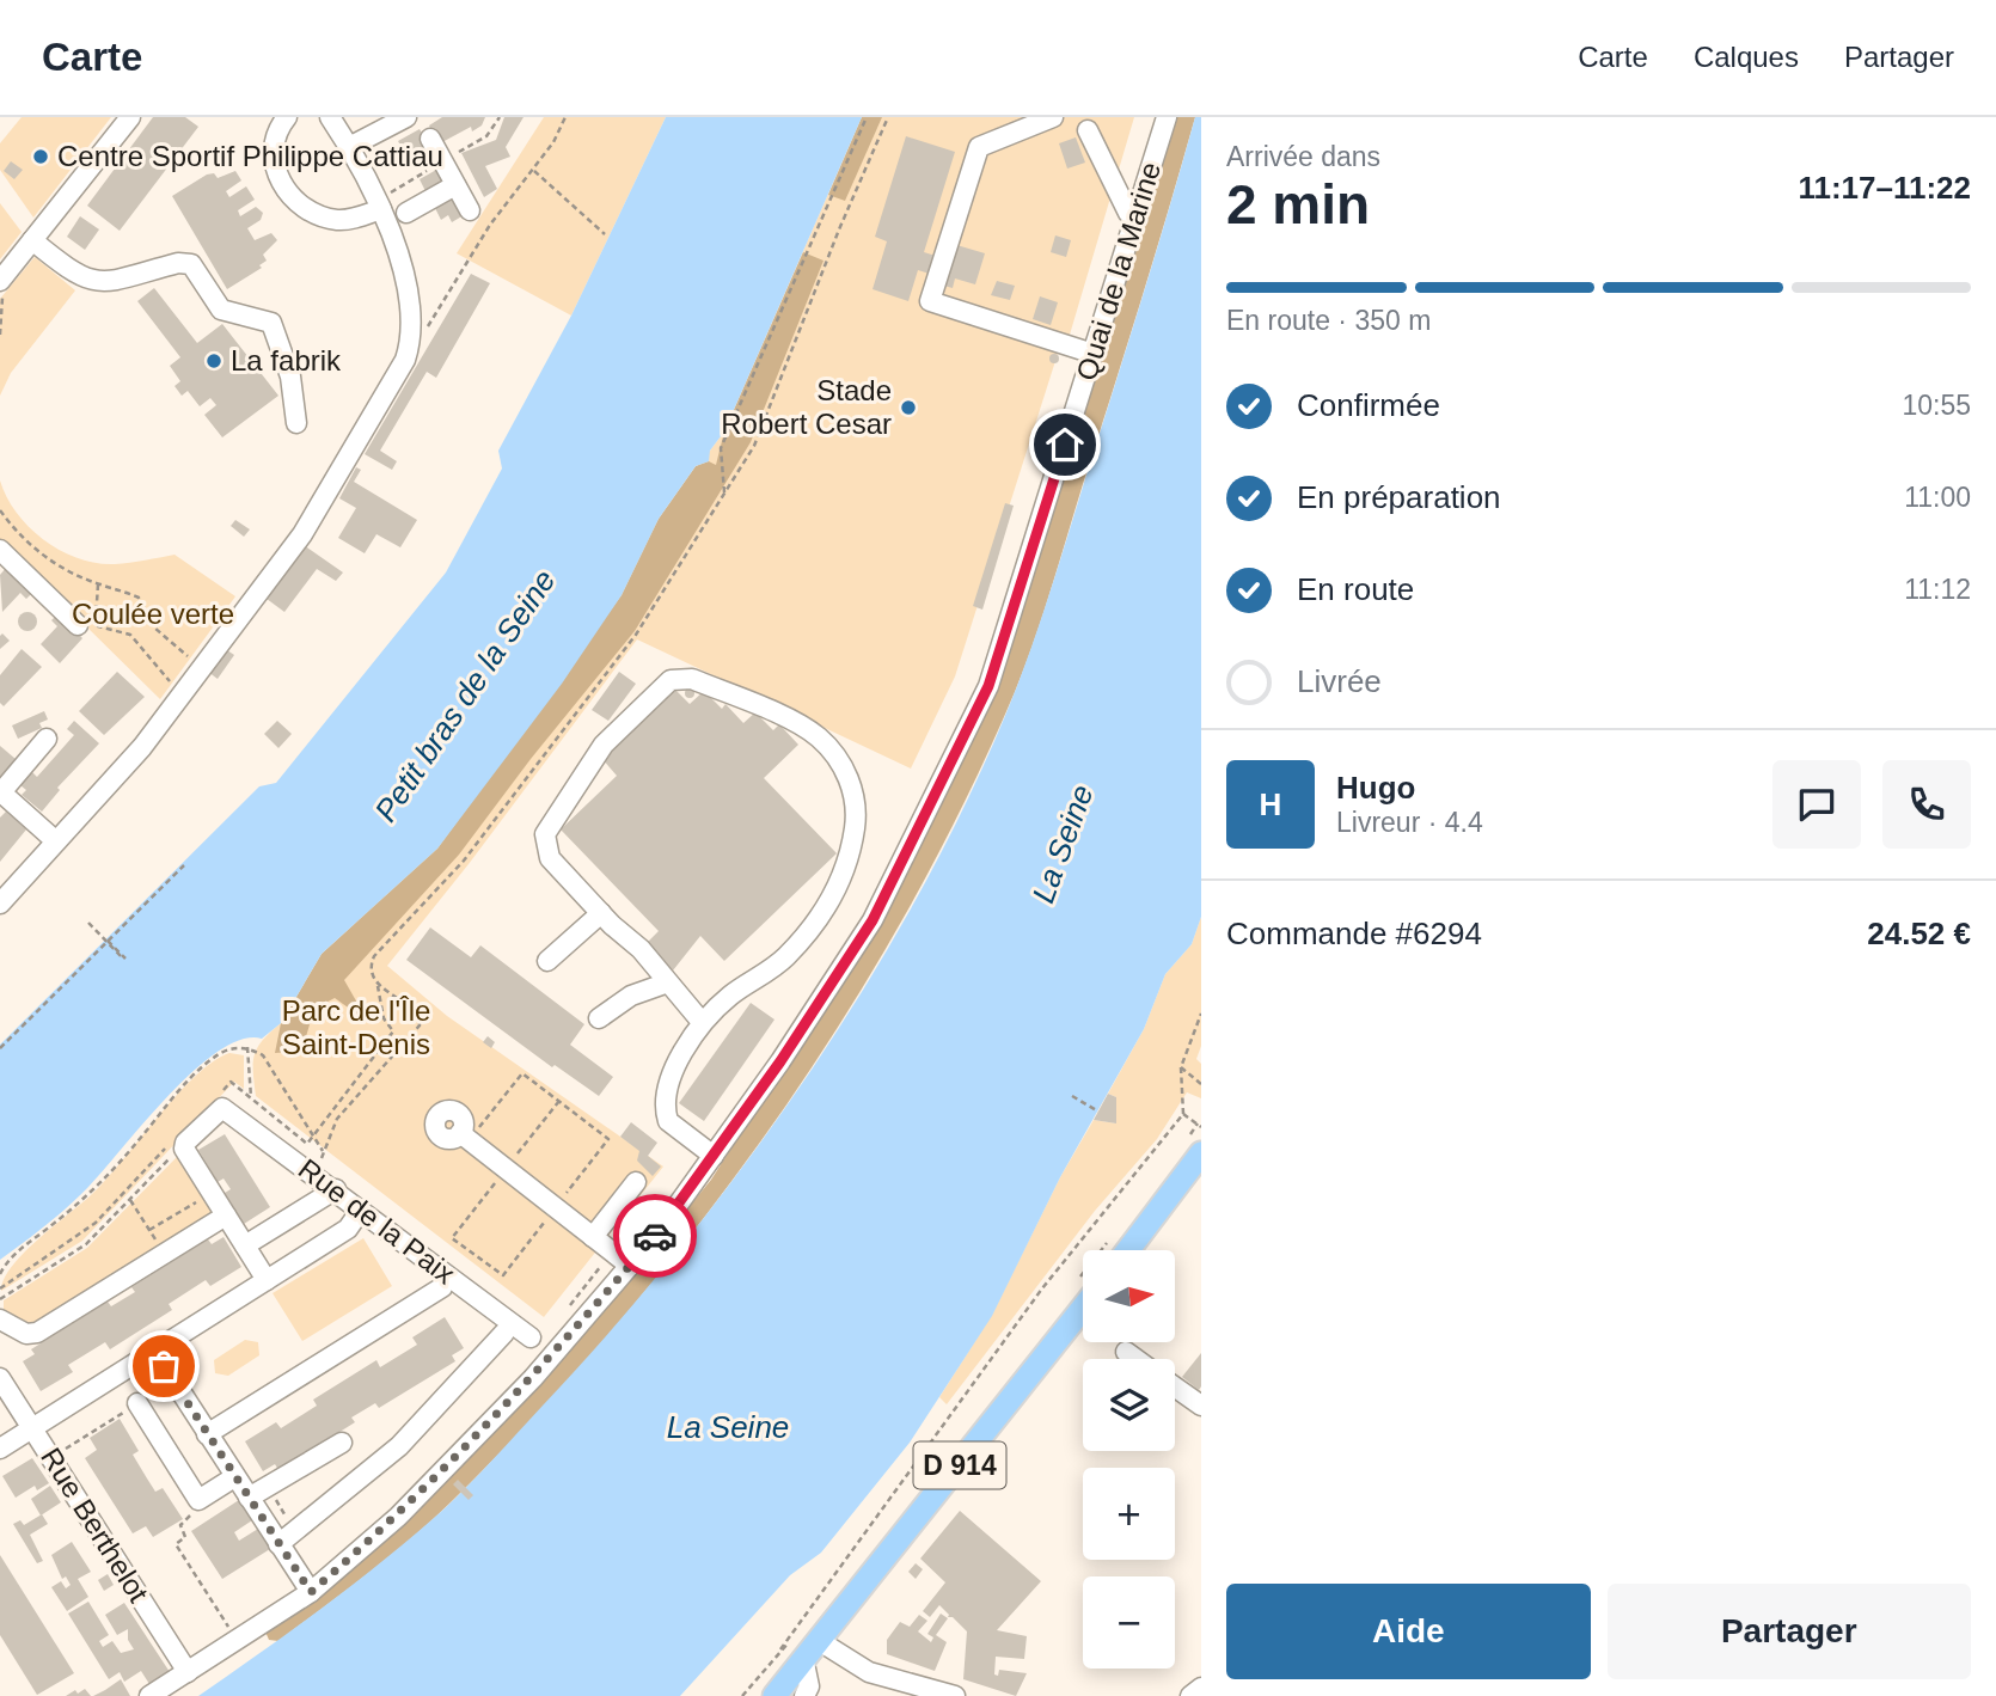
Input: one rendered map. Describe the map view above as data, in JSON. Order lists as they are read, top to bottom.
{
  "streets": {
    "main road": ["D 914"],
    "street": ["Quai de la Marine", "Rue de la Paix", "Rue Berthelot"]
  },
  "crossings": [
    ["Quai de la Marine", "Rue de la Paix"],
    ["Quai de la Marine", "Rue Berthelot"]
  ],
  "water": ["Petit bras de la Seine", "La Seine"],
  "parks": ["Coulée verte", "Parc de l'Île Saint-Denis"],
  "places": ["Centre Sportif Philippe Cattiau", "La fabrik", "Stade Robert Cesar"],
  "north": "right",
  "page": {
    "header": "Carte",
    "nav": ["Carte", "Calques", "Partager"],
    "heading": ["2 min", "Arrivée dans", "11:17–11:22"],
    "panel": [
      "Hugo",
      "Livreur · 4.4",
      "Commande #6294",
      "24.52 €"
    ],
    "bar": "En route · 350 m",
    "list": [
      ["Confirmée", "10:55"],
      ["En préparation", "11:00"],
      ["En route", "11:12"],
      "Livrée"
    ],
    "round": "H",
    "map_buttons": ["+", "−"],
    "buttons": ["Aide", "Partager"]
  }
}
